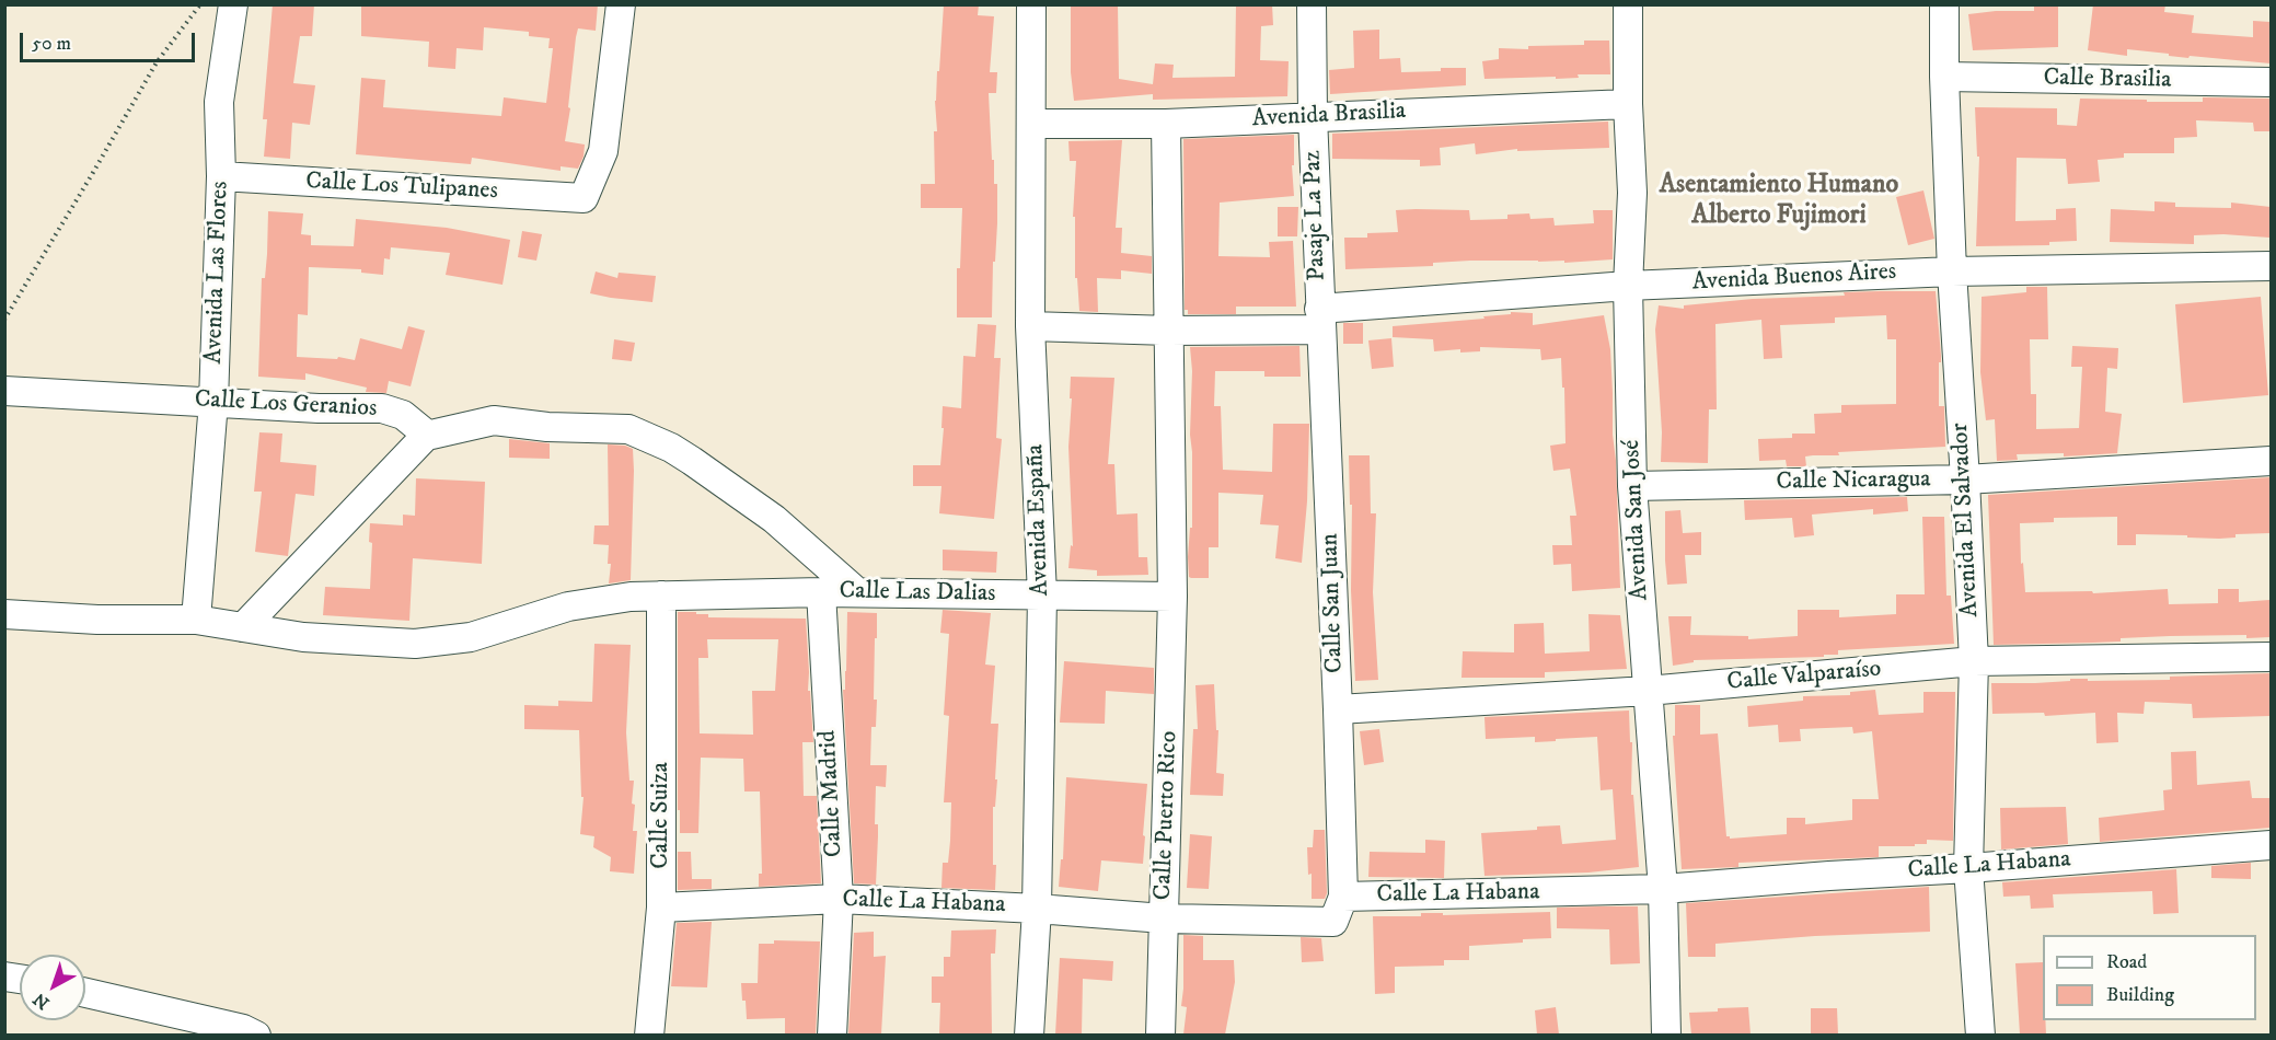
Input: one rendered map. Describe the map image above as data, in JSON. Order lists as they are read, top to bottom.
{
  "streets": {
    "street": [
      "Calle Brasilia",
      "Avenida Brasilia",
      "Calle Los Tulipanes",
      "Pasaje La Paz",
      "Avenida Las Flores",
      "Avenida Buenos Aires",
      "Calle Los Geranios",
      "Calle Nicaragua",
      "Avenida España",
      "Avenida San José",
      "Avenida El Salvador",
      "Calle Las Dalias",
      "Calle San Juan",
      "Calle Valparaíso",
      "Calle Madrid",
      "Calle Suiza",
      "Calle Puerto Rico",
      "Calle La Habana"
    ]
  },
  "crossings": [
    ["Calle Brasilia", "Avenida El Salvador"],
    ["Avenida Brasilia", "Pasaje La Paz"],
    ["Avenida Brasilia", "Avenida España"],
    ["Avenida Brasilia", "Avenida San José"],
    ["Avenida Brasilia", "Calle Puerto Rico"],
    ["Calle Los Tulipanes", "Avenida Las Flores"],
    ["Pasaje La Paz", "Avenida Buenos Aires"],
    ["Pasaje La Paz", "Calle San Juan"],
    ["Avenida Las Flores", "Calle Los Geranios"],
    ["Avenida Las Flores", "Calle Las Dalias"],
    ["Avenida Buenos Aires", "Avenida España"],
    ["Avenida Buenos Aires", "Avenida San José"],
    ["Avenida Buenos Aires", "Avenida El Salvador"],
    ["Avenida Buenos Aires", "Calle San Juan"],
    ["Avenida Buenos Aires", "Calle Puerto Rico"],
    ["Calle Nicaragua", "Avenida San José"],
    ["Calle Nicaragua", "Avenida El Salvador"],
    ["Avenida España", "Calle Las Dalias"],
    ["Avenida España", "Calle La Habana"],
    ["Avenida San José", "Calle Valparaíso"],
    ["Avenida San José", "Calle La Habana"],
    ["Avenida El Salvador", "Calle Valparaíso"],
    ["Avenida El Salvador", "Calle La Habana"],
    ["Calle Las Dalias", "Calle Madrid"],
    ["Calle Las Dalias", "Calle Suiza"],
    ["Calle Las Dalias", "Calle Puerto Rico"],
    ["Calle San Juan", "Calle Valparaíso"],
    ["Calle San Juan", "Calle La Habana"],
    ["Calle Madrid", "Calle La Habana"],
    ["Calle Suiza", "Calle La Habana"],
    ["Calle Puerto Rico", "Calle La Habana"]
  ],
  "districts": ["Asentamiento Humano Alberto Fujimori"],
  "legend": ["Road", "Building"],
  "scale_bar": "50 m",
  "north": "bottom left"
}
